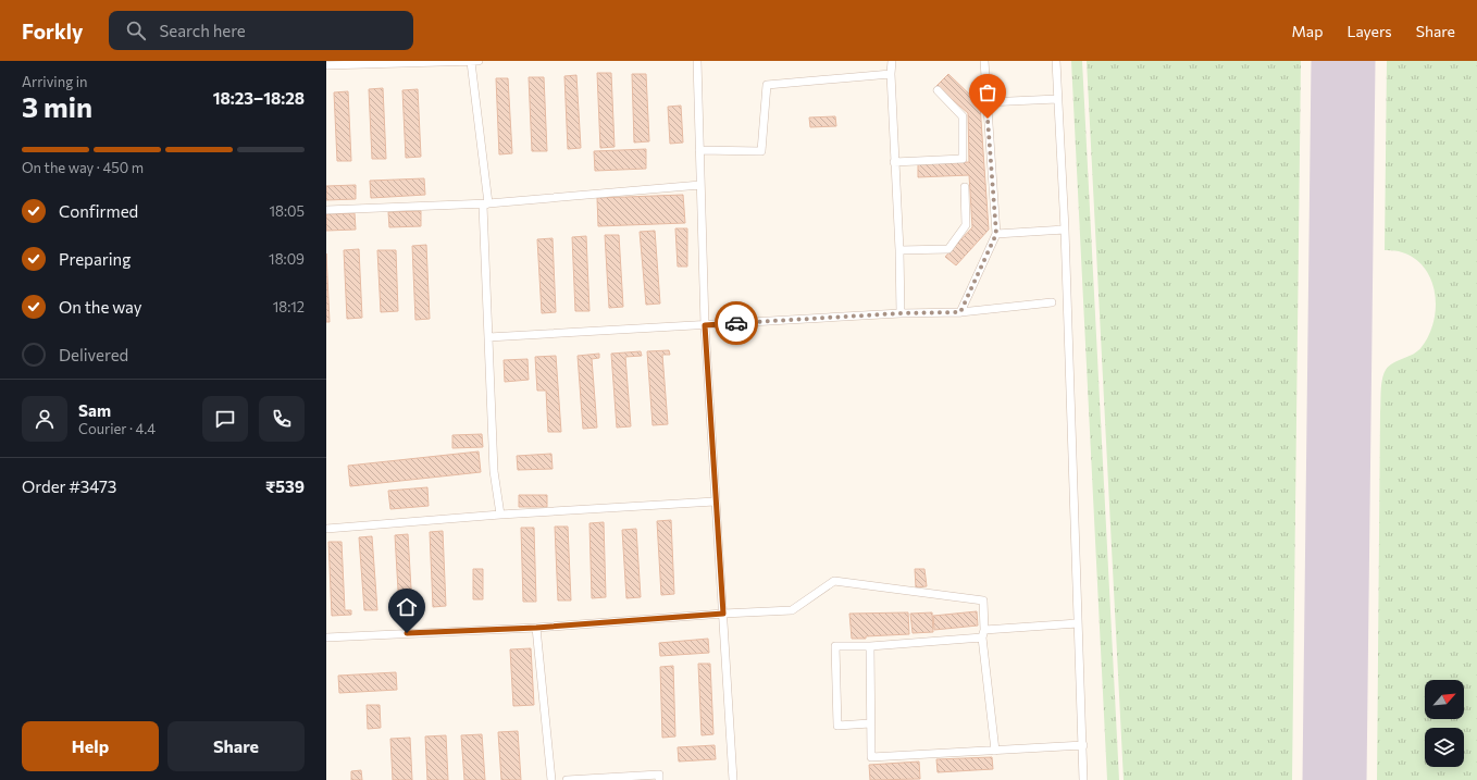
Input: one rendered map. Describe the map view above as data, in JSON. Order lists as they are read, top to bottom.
{
  "north": "top right",
  "page": {
    "header": "Forkly",
    "search": "Search here",
    "nav": ["Map", "Layers", "Share"],
    "heading": ["3 min", "Arriving in", "18:23–18:28"],
    "panel": [
      "Sam",
      "Courier · 4.4",
      "Order #3473",
      "₹539"
    ],
    "bar": "On the way · 450 m",
    "list": [
      ["Confirmed", "18:05"],
      ["Preparing", "18:09"],
      ["On the way", "18:12"],
      "Delivered"
    ],
    "buttons": ["Help", "Share"]
  }
}
